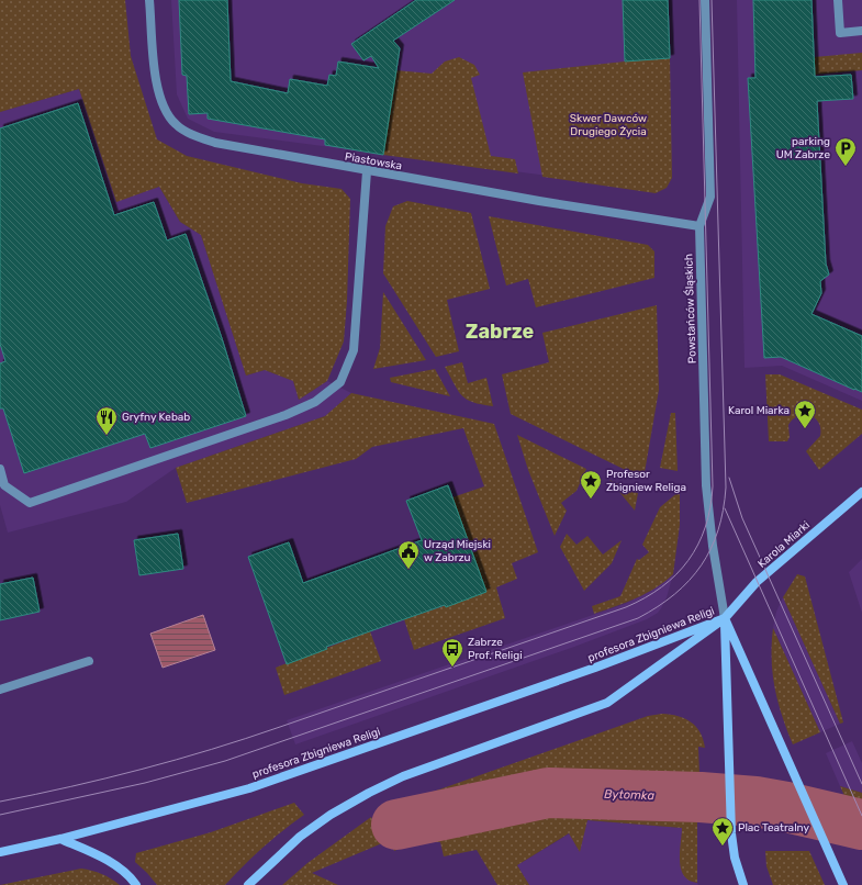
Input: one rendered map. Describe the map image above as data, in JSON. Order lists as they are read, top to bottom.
{
  "streets": {
    "street": [
      "Piastowska",
      "Powstańców Śląskich",
      "Karola Miarki",
      "profesora Zbigniewa Religi"
    ]
  },
  "crossings": [
    ["Piastowska", "Powstańców Śląskich"],
    ["Powstańców Śląskich", "Karola Miarki"],
    ["Powstańców Śląskich", "profesora Zbigniewa Religi"],
    ["Karola Miarki", "profesora Zbigniewa Religi"]
  ],
  "districts": ["Zabrze"],
  "water": ["Bytomka"],
  "parks": ["Skwer Dawców Drugiego Życia"],
  "places": {
    "parking": ["parking UM Zabrze"],
    "place": ["Karol Miarka", "Profesor Zbigniew Religa", "Plac Teatralny"],
    "restaurant": ["Gryfny Kebab"],
    "public building": ["Urząd Miejski w Zabrzu"],
    "bus stop": ["Zabrze Prof. Religi"]
  }
}
